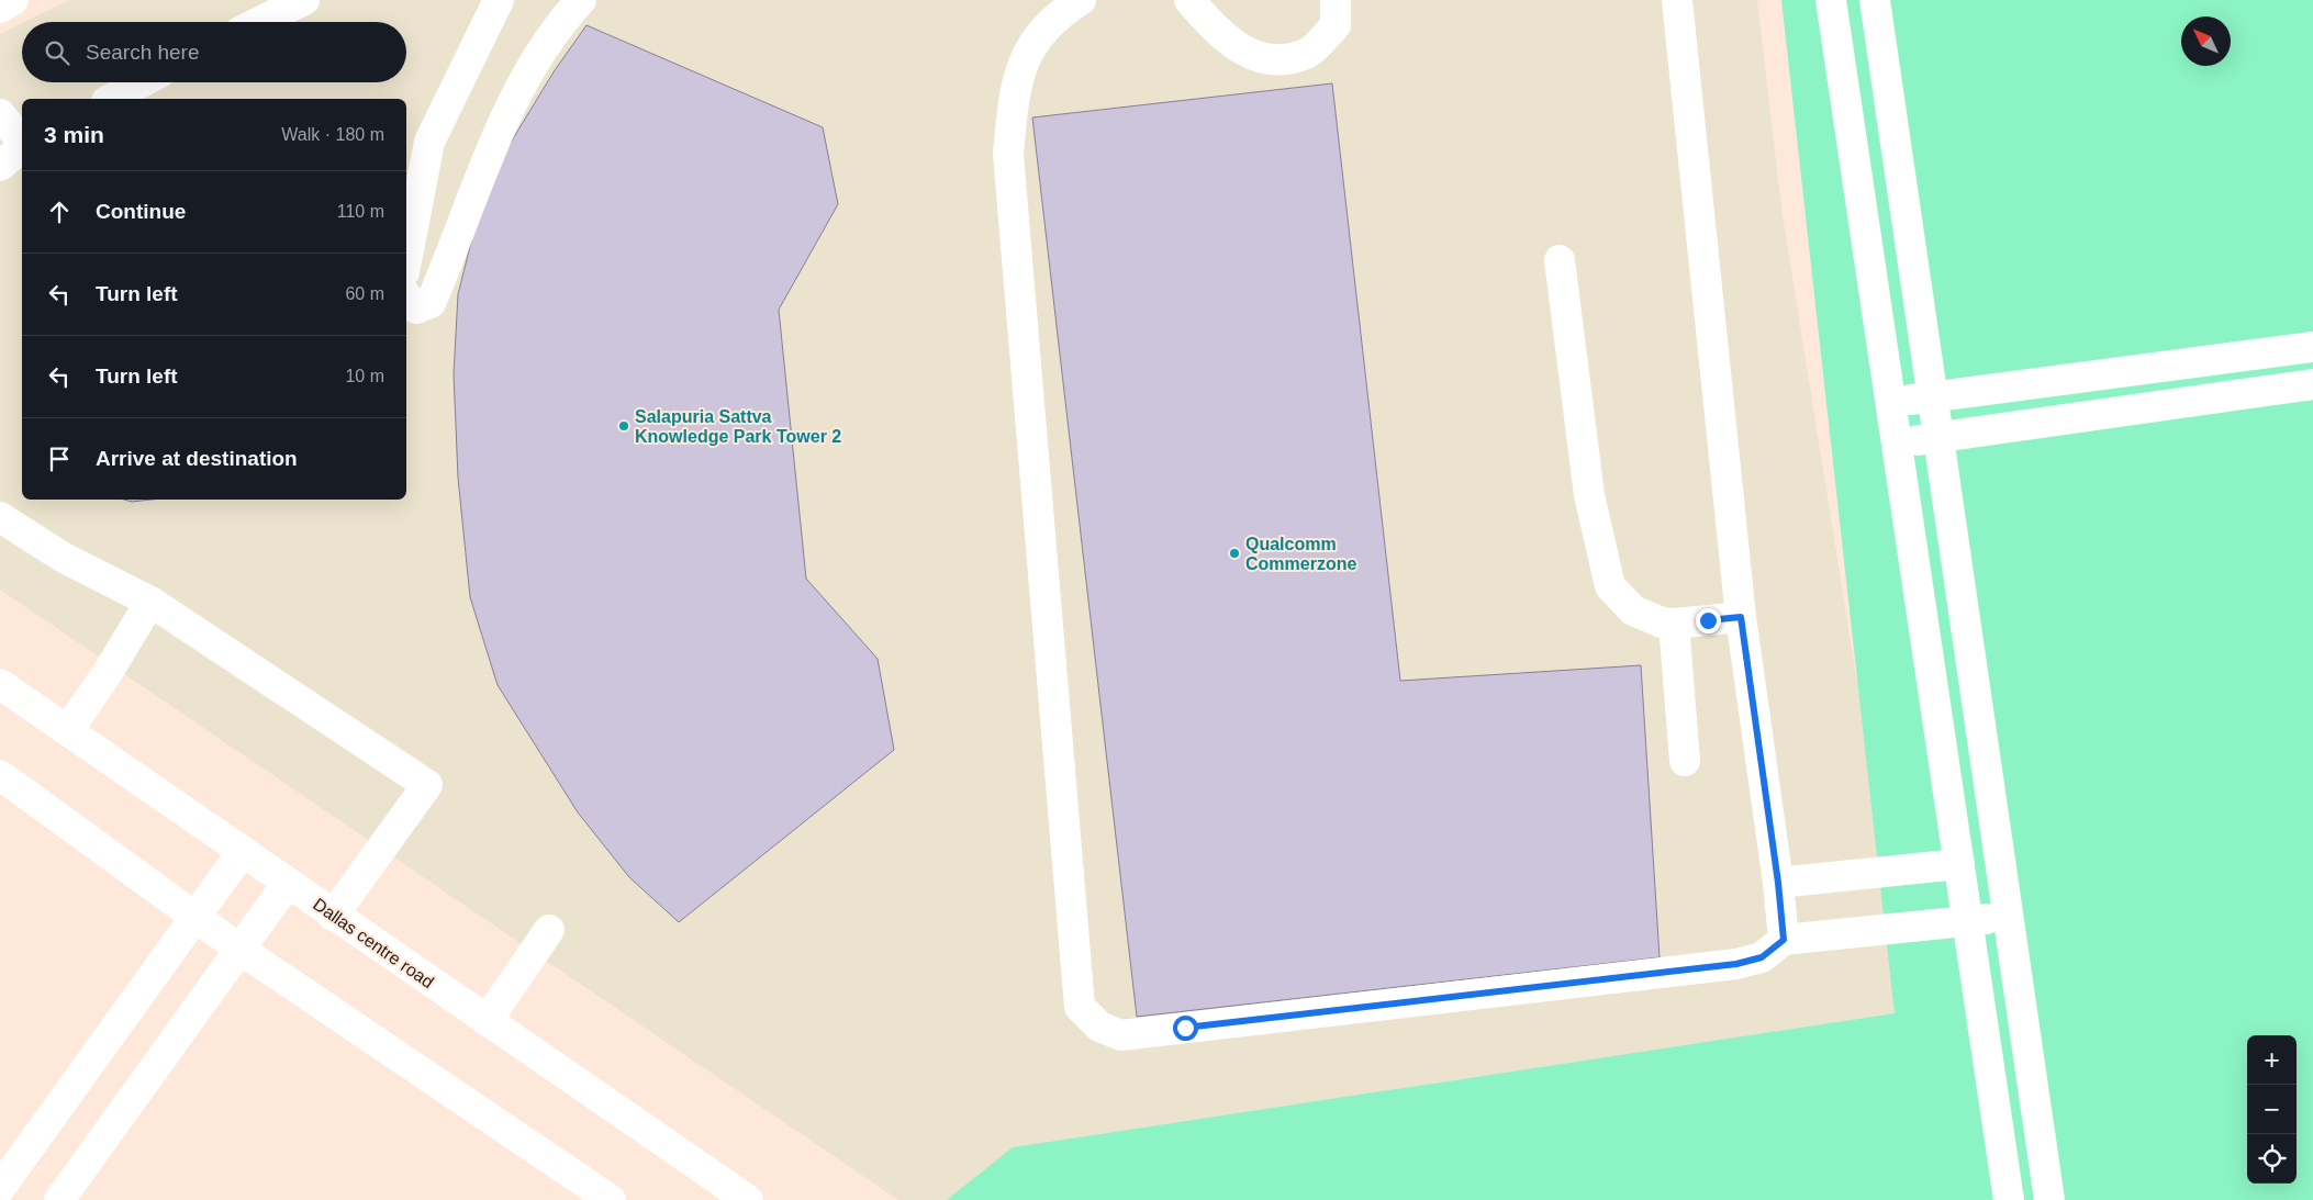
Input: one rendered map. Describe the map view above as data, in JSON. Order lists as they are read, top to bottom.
{
  "streets": {
    "street": ["Dallas centre road"]
  },
  "places": ["Salapuria Sattva Knowledge Park Tower 2", "Qualcomm Commerzone"],
  "north": "top left",
  "page": {
    "search": "Search here",
    "heading": ["3 min", "Walk · 180 m"],
    "list": [
      ["Continue", "110 m"],
      ["Turn left", "60 m"],
      ["Turn left", "10 m"],
      "Arrive at destination"
    ],
    "map_buttons": ["+", "−"]
  }
}
